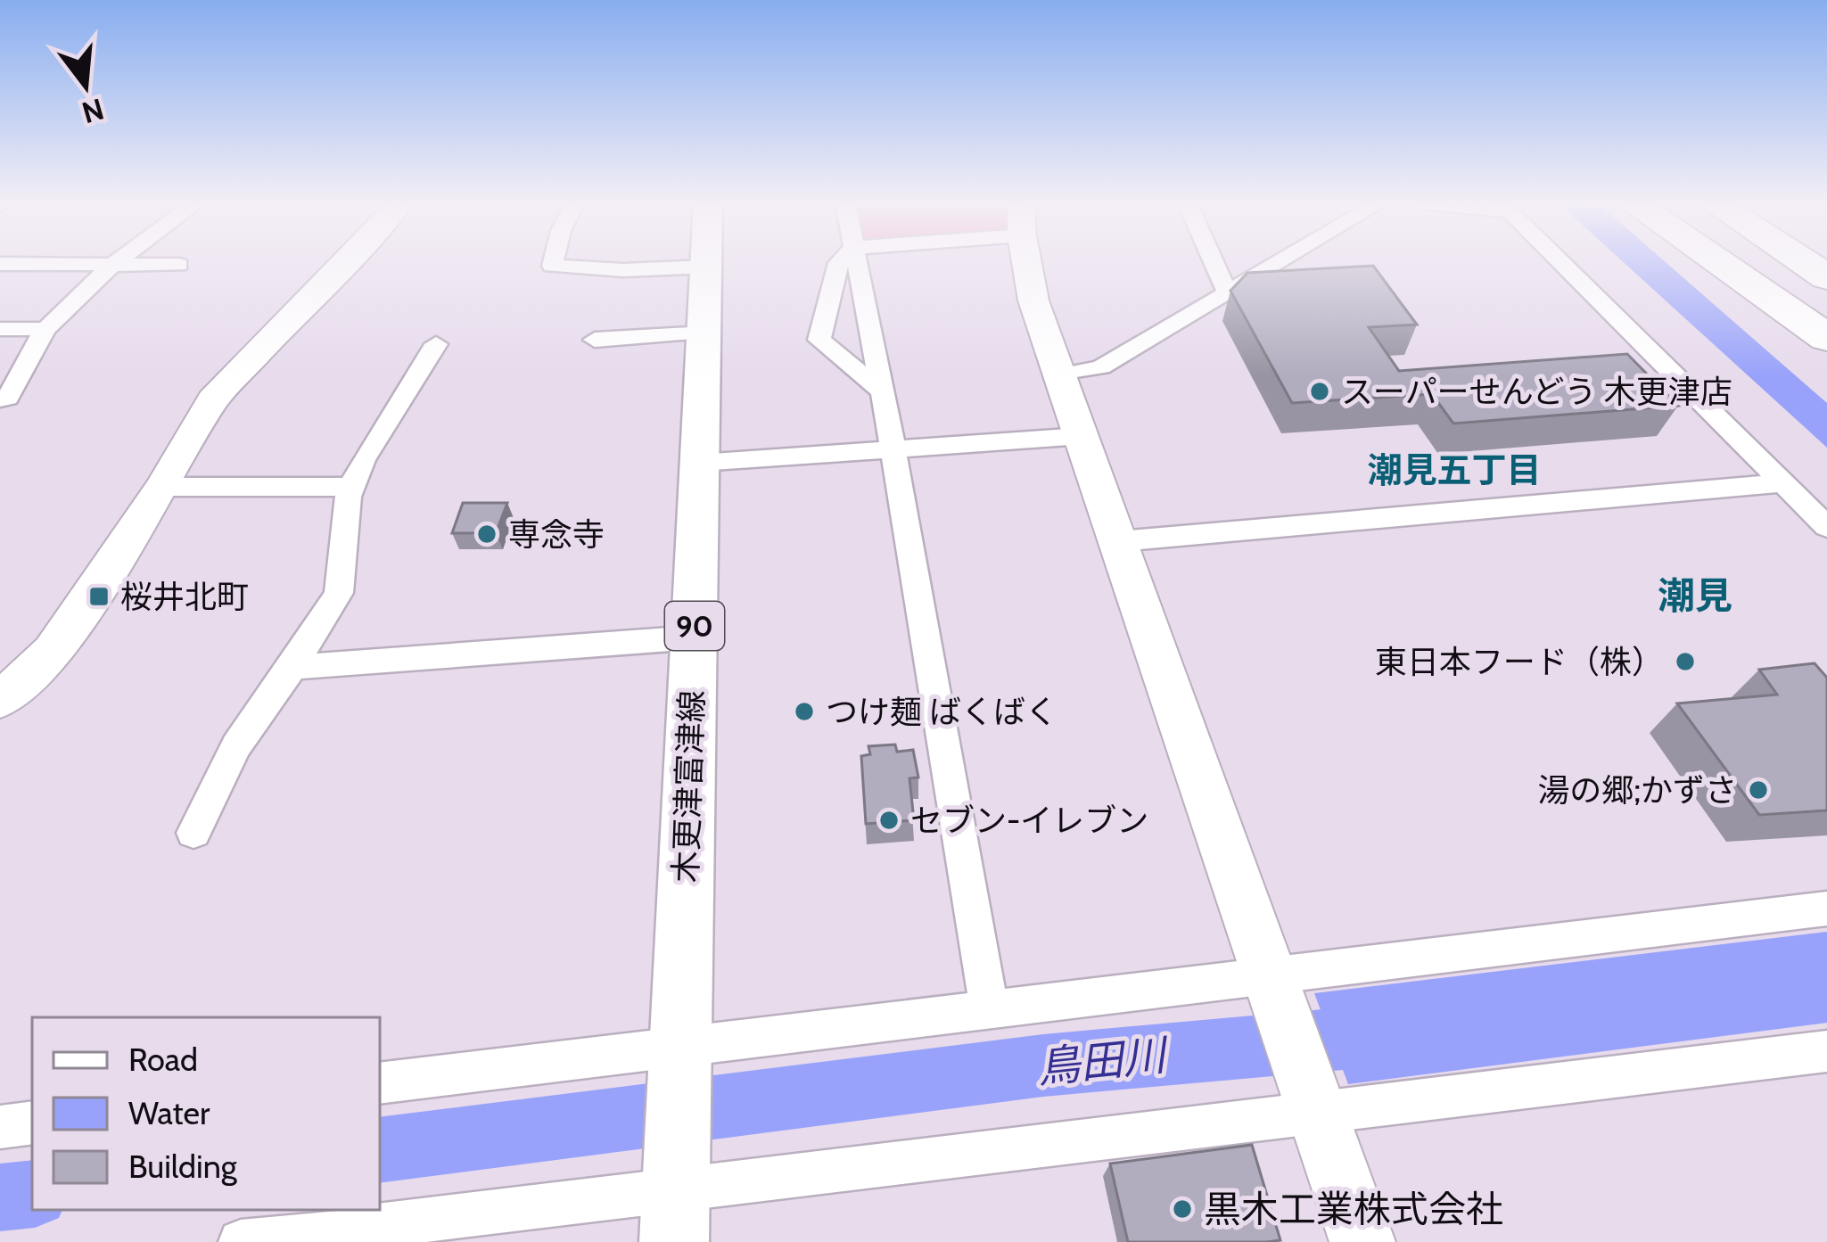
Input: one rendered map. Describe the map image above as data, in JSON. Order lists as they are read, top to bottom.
{
  "streets": {
    "main road": ["90", "木更津富津線"]
  },
  "crossings": [
    ["90", "木更津富津線"]
  ],
  "districts": ["潮見五丁目", "潮見"],
  "water": ["鳥田川"],
  "places": {
    "other": [
      "スーパーせんどう 木更津店",
      "専念寺",
      "東日本フード（株）",
      "つけ麺 ばくばく",
      "湯の郷;かずさ",
      "セブン-イレブン",
      "黒木工業株式会社"
    ],
    "transit": ["桜井北町"]
  },
  "legend": ["Road", "Water", "Building"],
  "north": "bottom"
}
